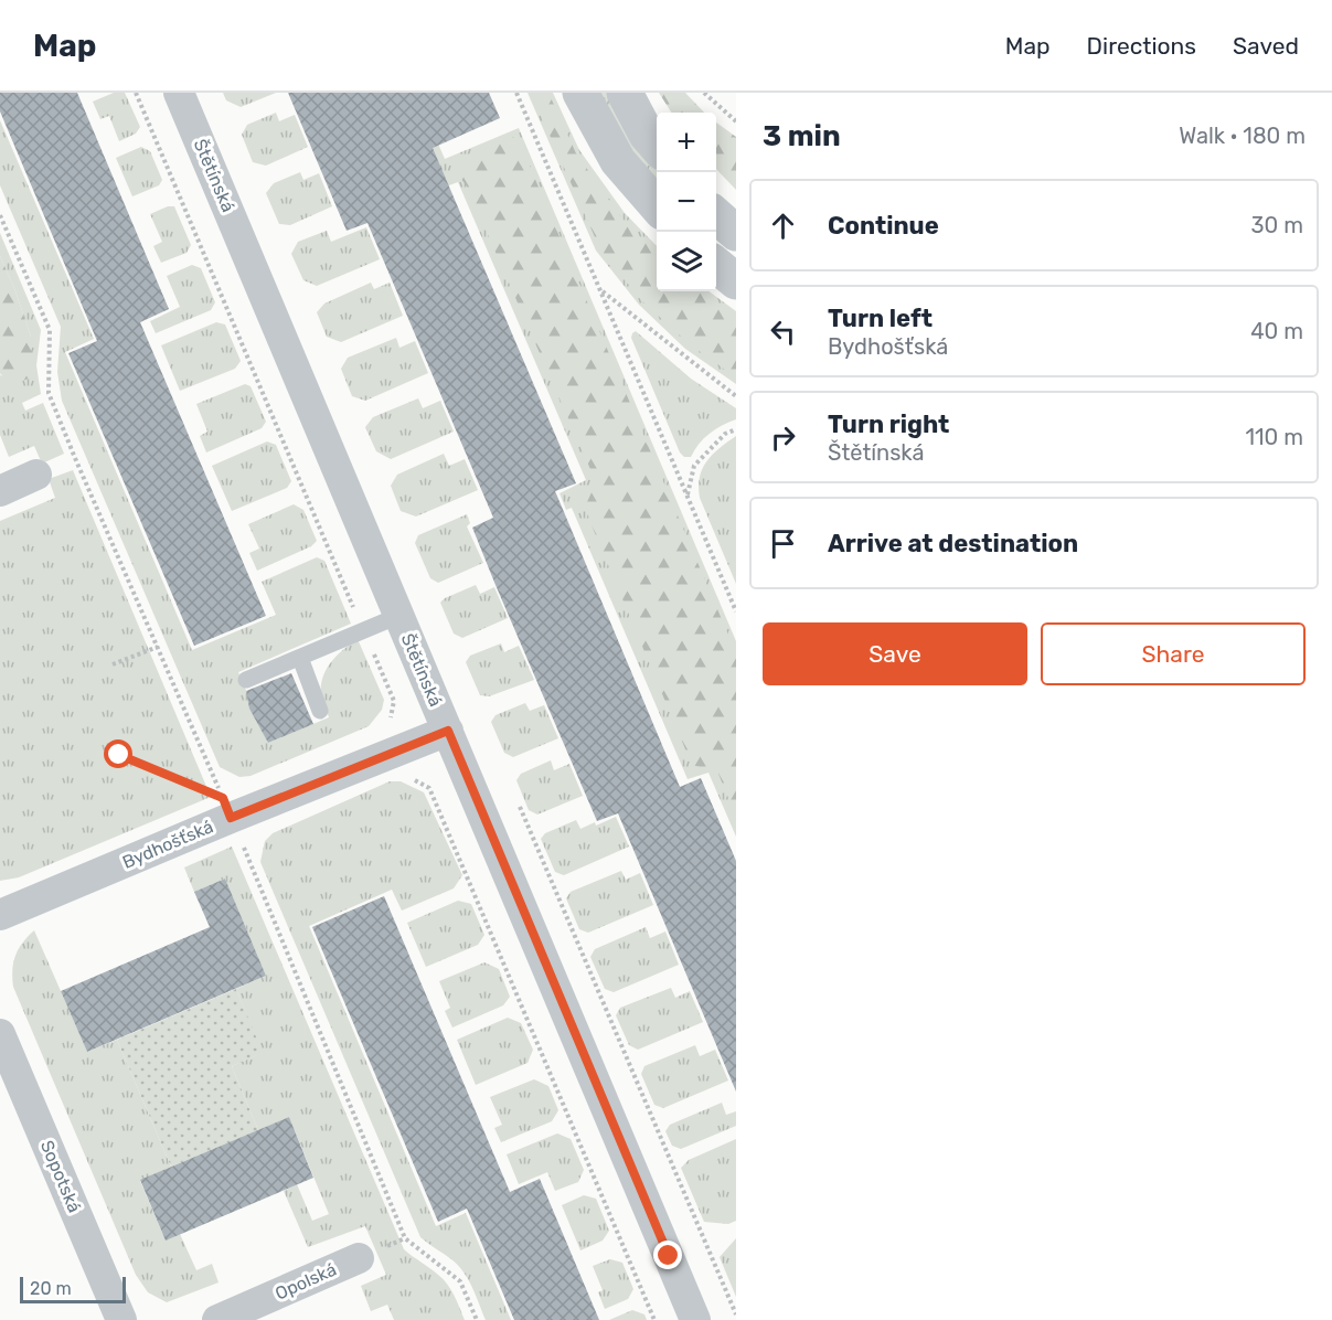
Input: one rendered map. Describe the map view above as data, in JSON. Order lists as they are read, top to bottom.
{
  "streets": {
    "street": [
      "Štětínská",
      "Bydhošťská",
      "Sopotská",
      "Opolská"
    ]
  },
  "crossings": [
    ["Štětínská", "Bydhošťská"]
  ],
  "scale_bar": "20 m",
  "page": {
    "header": "Map",
    "nav": ["Map", "Directions", "Saved"],
    "heading": ["3 min", "Walk · 180 m"],
    "map_buttons": ["+", "−"],
    "list": [
      ["Continue", "30 m"],
      ["Turn left", "Bydhošťská", "40 m"],
      ["Turn right", "Štětínská", "110 m"],
      "Arrive at destination"
    ],
    "buttons": ["Save", "Share"],
    "scale": "20 m"
  }
}
